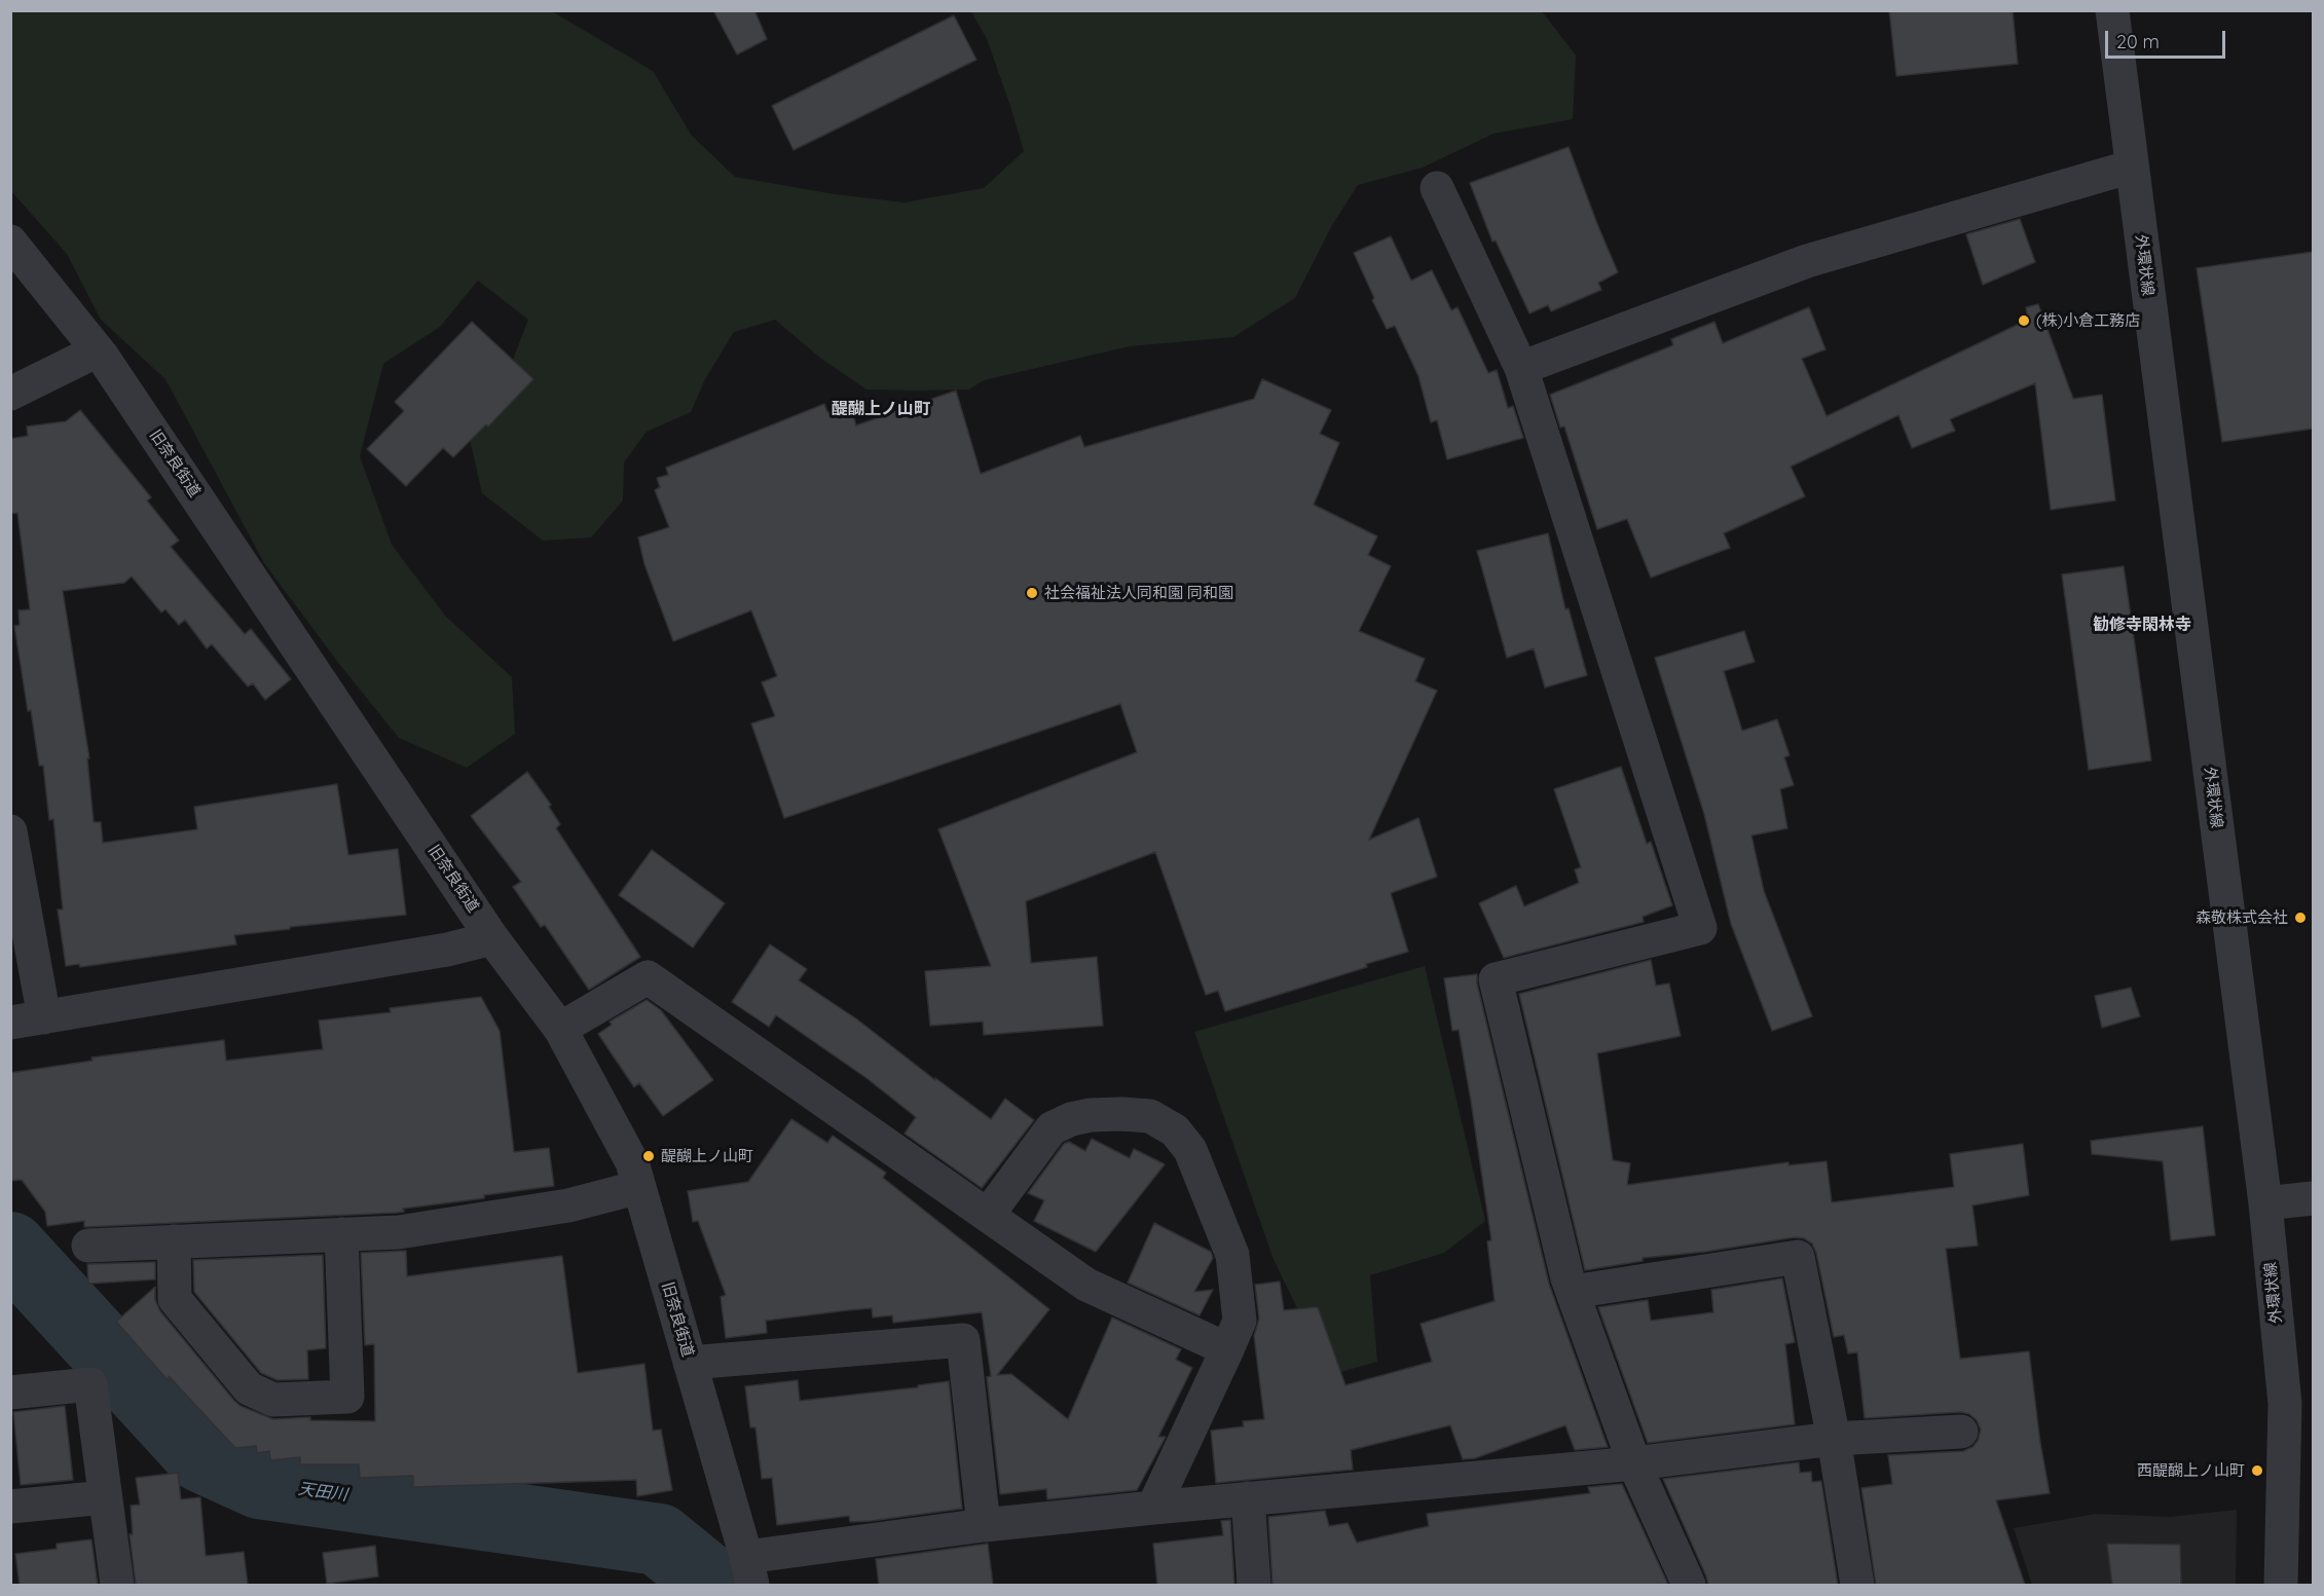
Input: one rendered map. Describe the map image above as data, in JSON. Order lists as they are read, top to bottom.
{
  "streets": {
    "street": ["外環状線", "旧奈良街道"]
  },
  "districts": ["醍醐上ノ山町", "勧修寺閑林寺"],
  "water": ["天田川"],
  "places": [
    "(株)小倉工務店",
    "社会福祉法人同和園 同和園",
    "森敬株式会社",
    "醍醐上ノ山町",
    "西醍醐上ノ山町"
  ],
  "scale_bar": "20 m"
}
